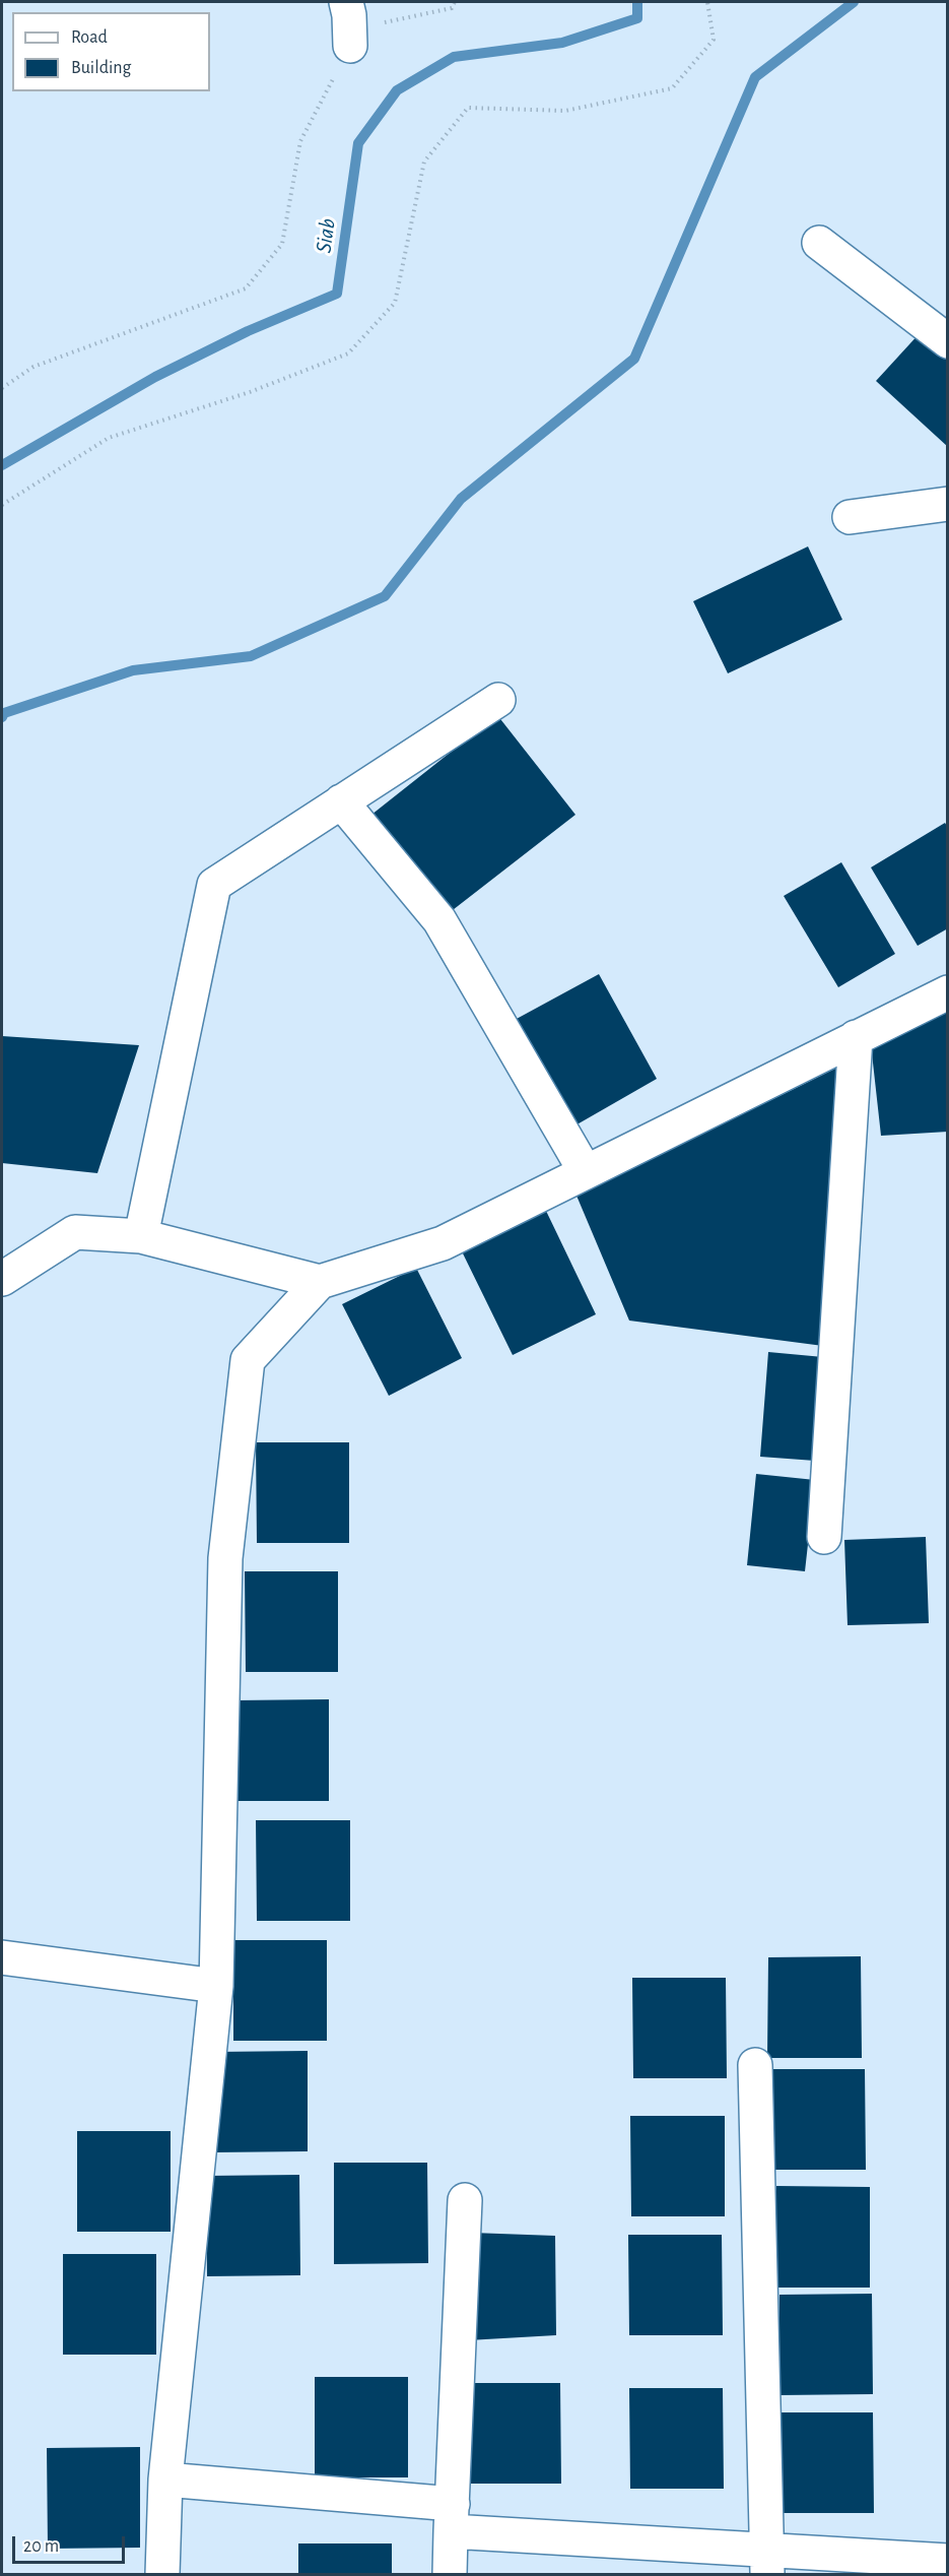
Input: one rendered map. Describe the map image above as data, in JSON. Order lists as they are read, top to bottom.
{
  "water": ["Siab"],
  "legend": ["Road", "Building"],
  "scale_bar": "20 m"
}
